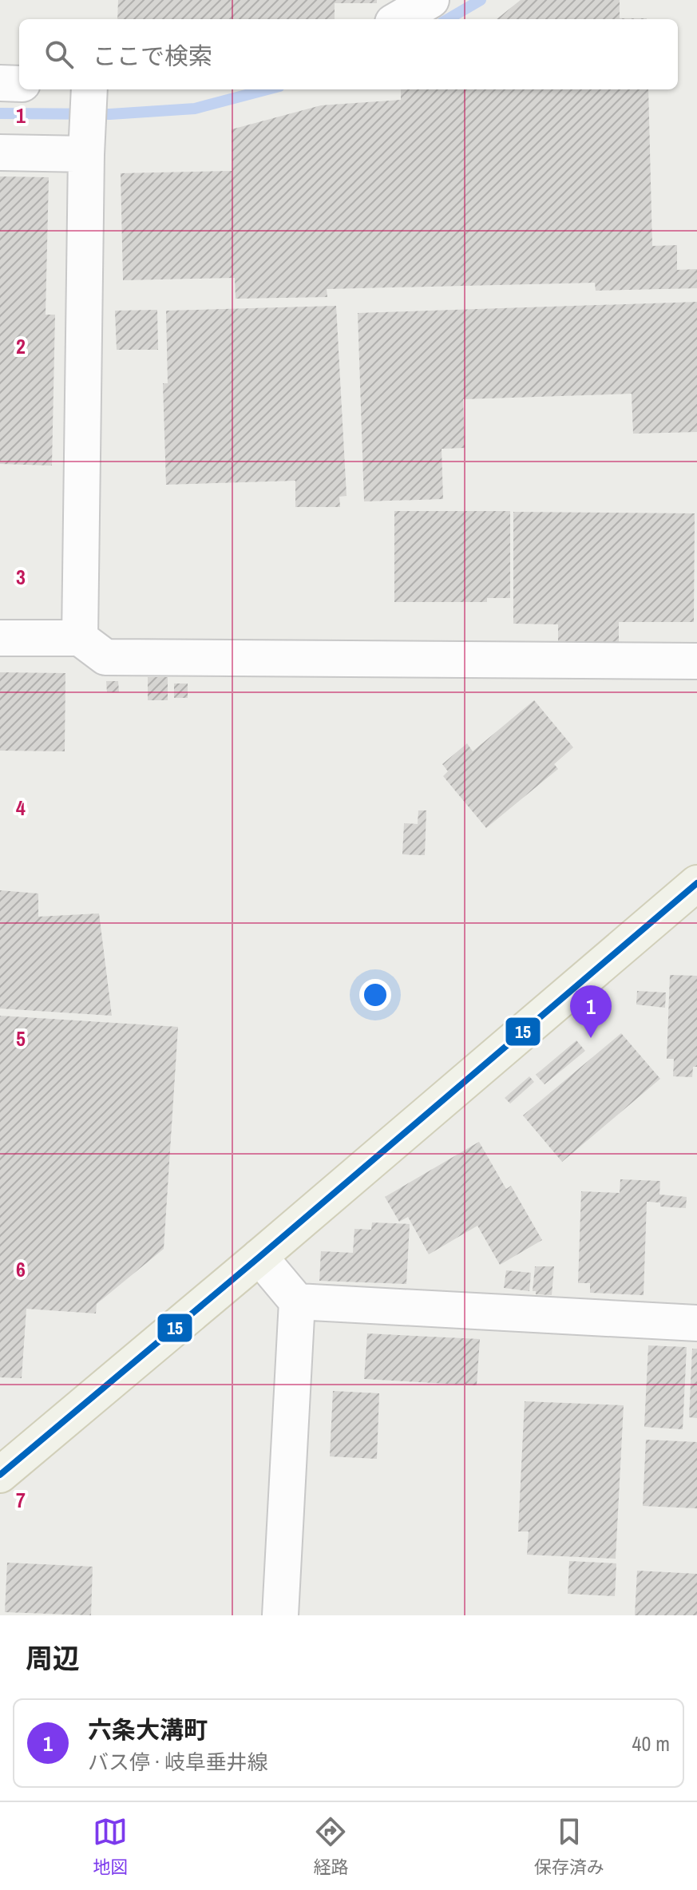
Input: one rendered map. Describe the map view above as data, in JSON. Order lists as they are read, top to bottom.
{
  "lines": ["transit line 15"],
  "page": {
    "search": "ここで検索",
    "pins": "1",
    "heading": "周辺",
    "list": [
      {
        "mark": "1",
        "name": "六条大溝町",
        "note": "バス停 · 岐阜垂井線",
        "value": "40 m"
      }
    ],
    "nav": ["地図", "経路", "保存済み"]
  },
  "grid": {
    "rows": [
      "1",
      "2",
      "3",
      "4",
      "5",
      "6",
      "7"
    ]
  }
}
